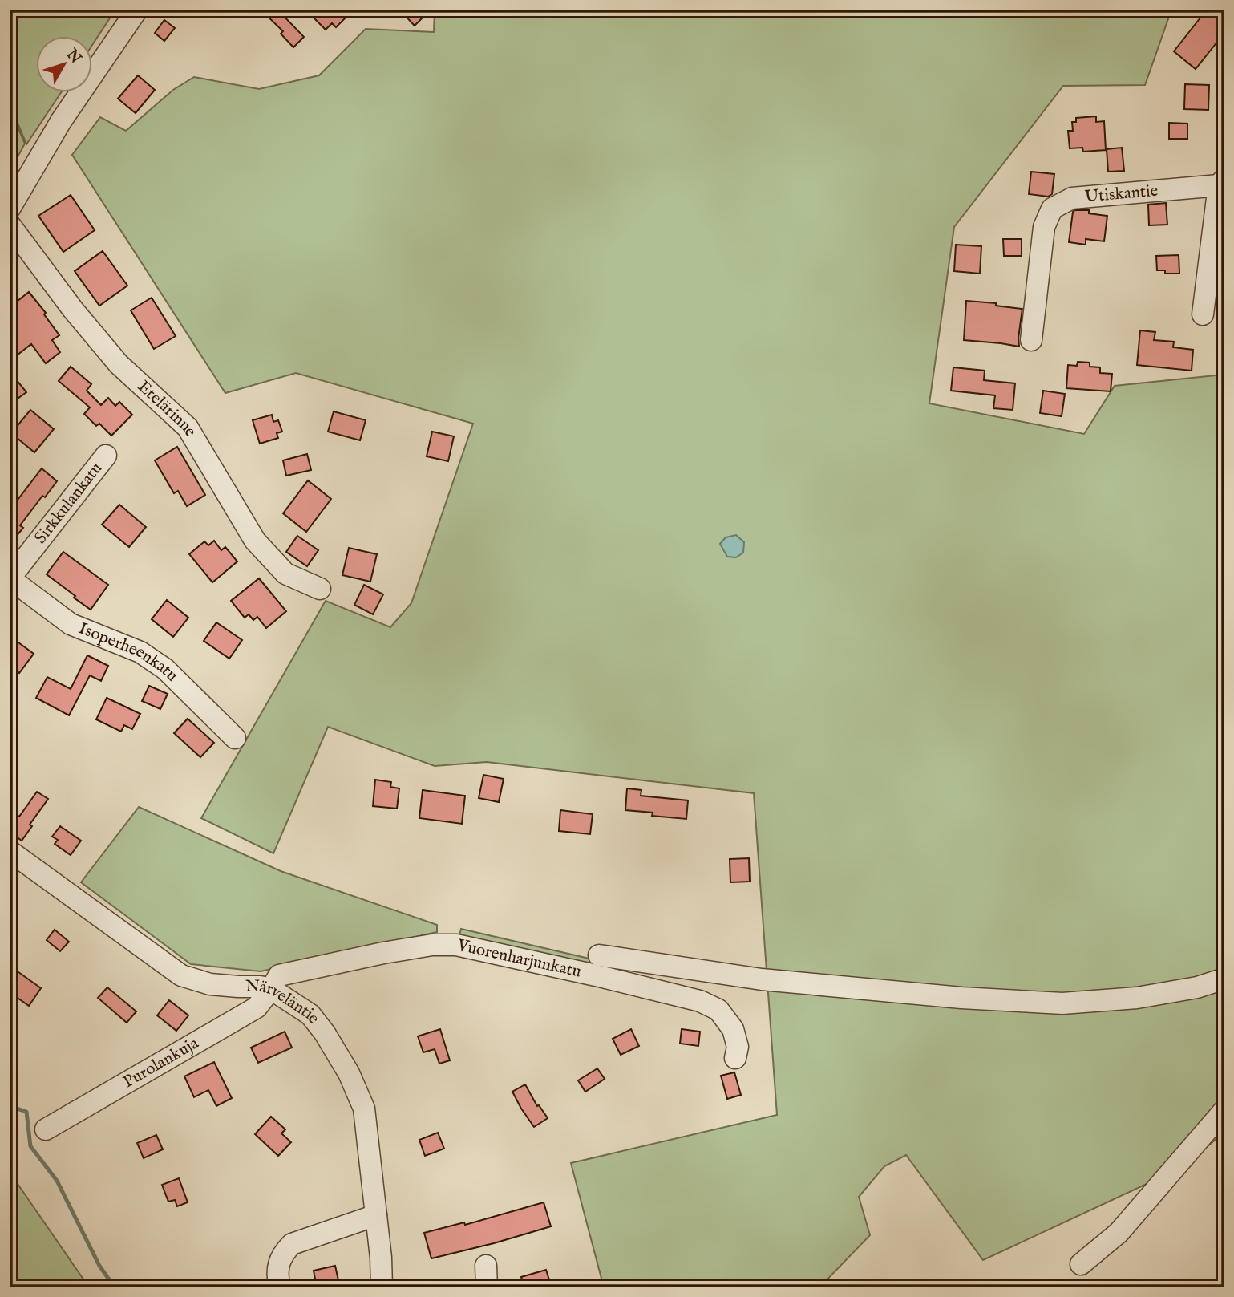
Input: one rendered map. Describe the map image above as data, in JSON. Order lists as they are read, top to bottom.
{
  "streets": {
    "street": [
      "Utiskantie",
      "Etelärinne",
      "Sirkkulankatu",
      "Isoperheenkatu",
      "Vuorenharjunkatu",
      "Närveläntie",
      "Purolankuja"
    ]
  },
  "crossings": [
    ["Sirkkulankatu", "Isoperheenkatu"],
    ["Vuorenharjunkatu", "Närveläntie"],
    ["Vuorenharjunkatu", "Purolankuja"],
    ["Närveläntie", "Purolankuja"]
  ],
  "north": "top right"
}
